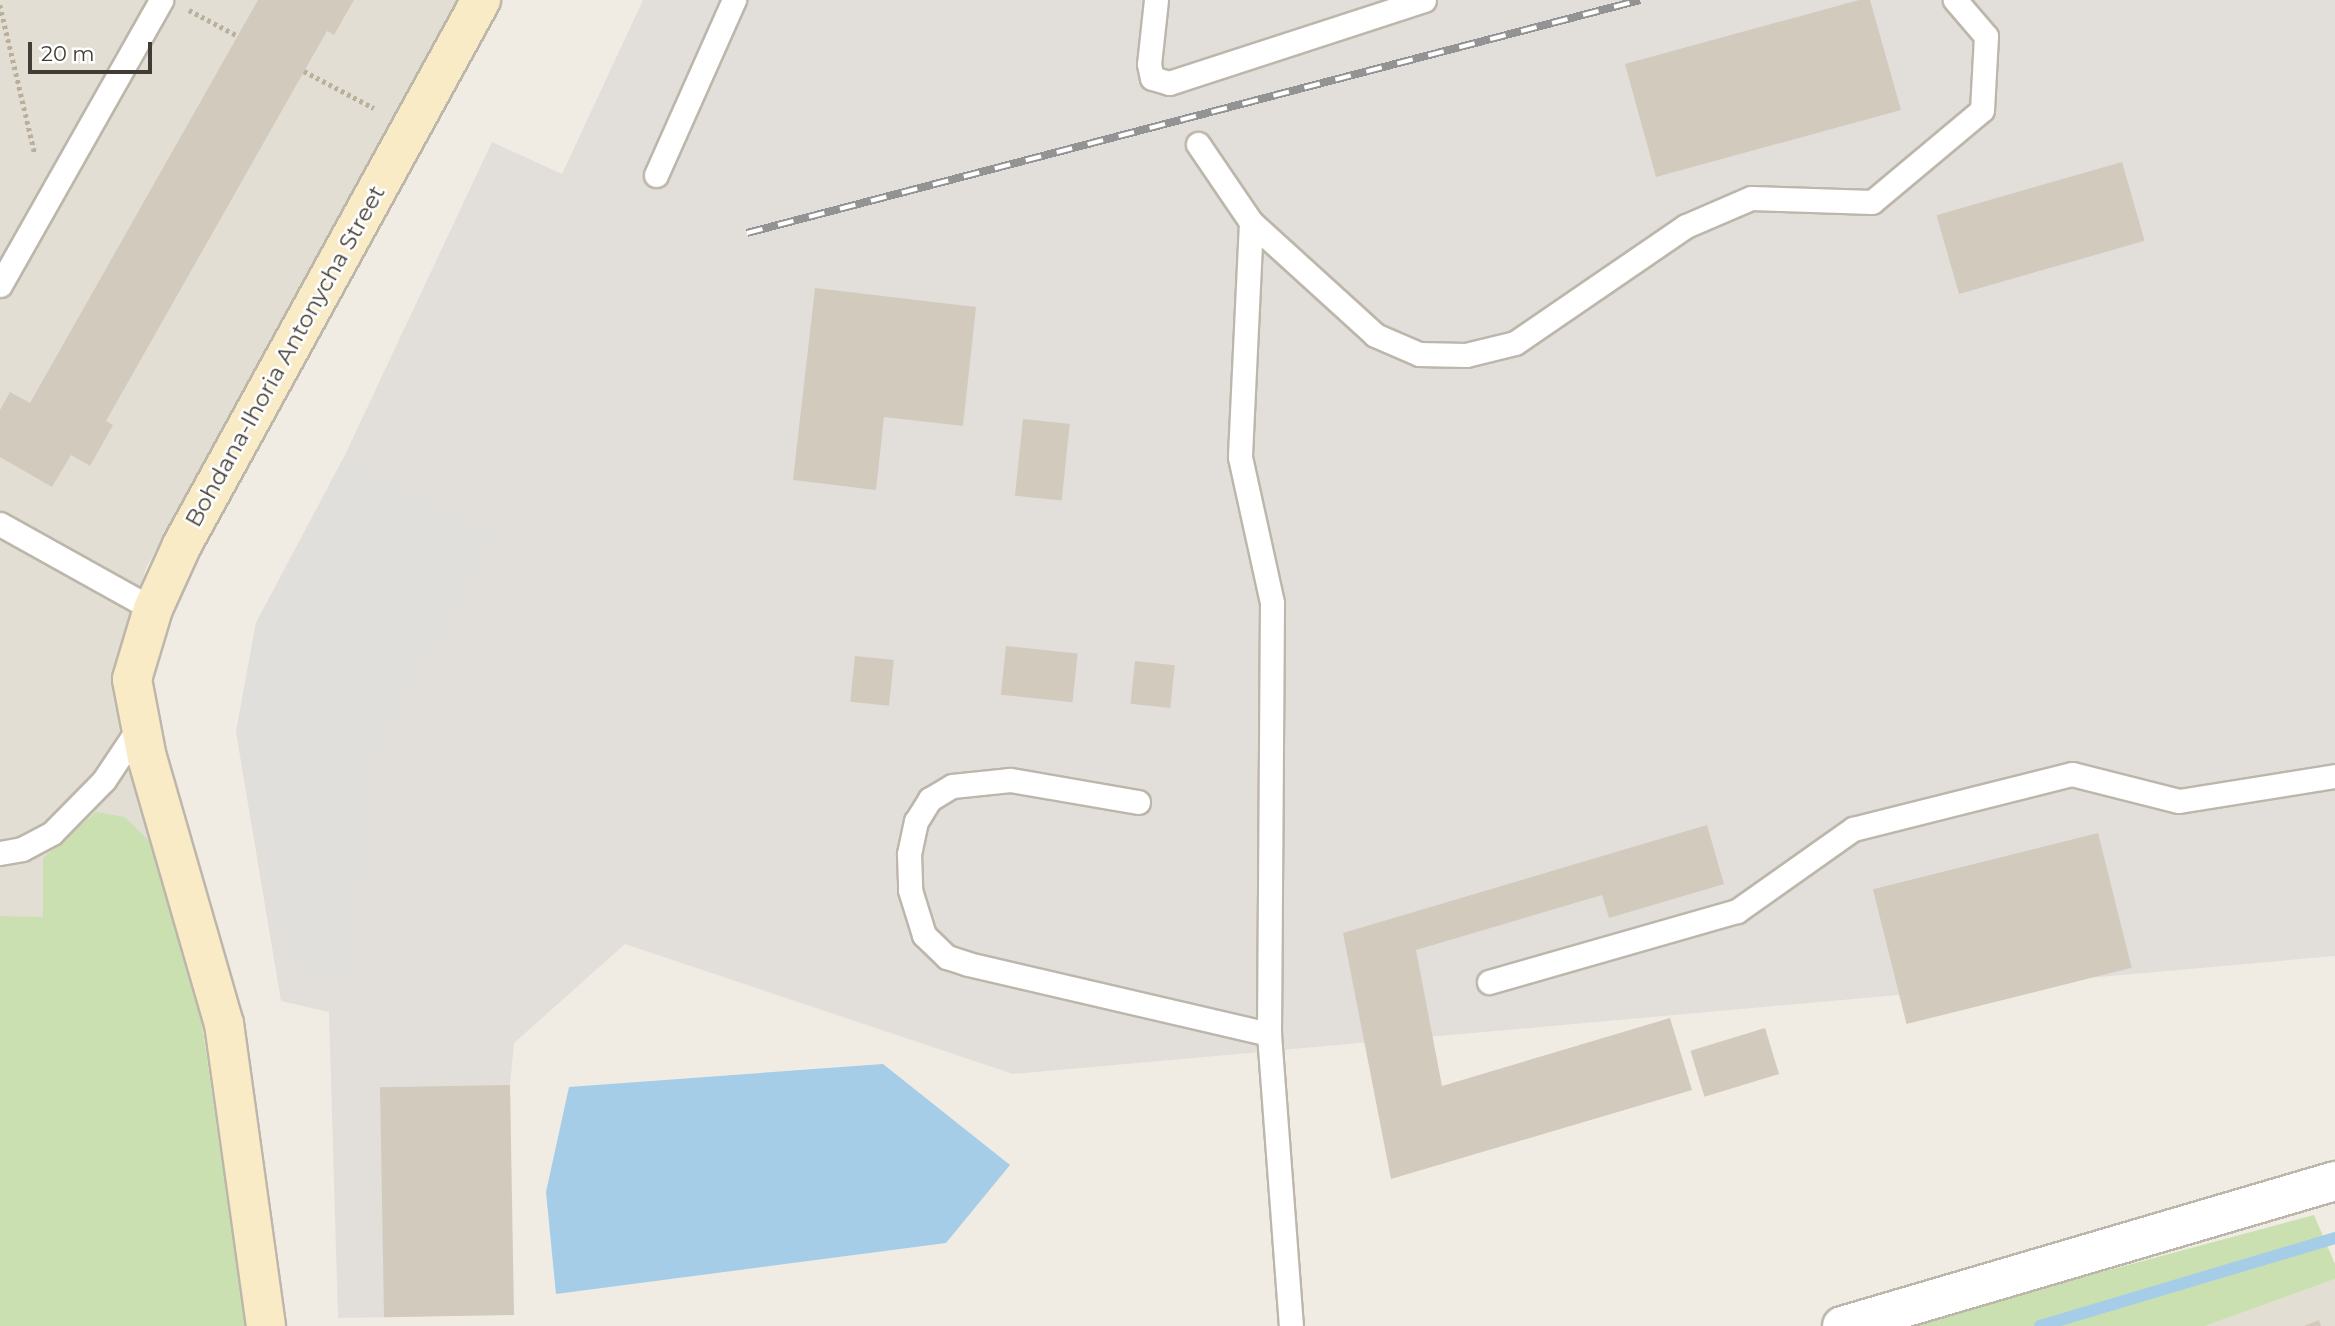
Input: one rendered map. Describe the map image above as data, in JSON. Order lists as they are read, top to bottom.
{
  "streets": {
    "main road": ["Bohdana-Ihoria Antonycha Street"]
  },
  "scale_bar": "20 m"
}
